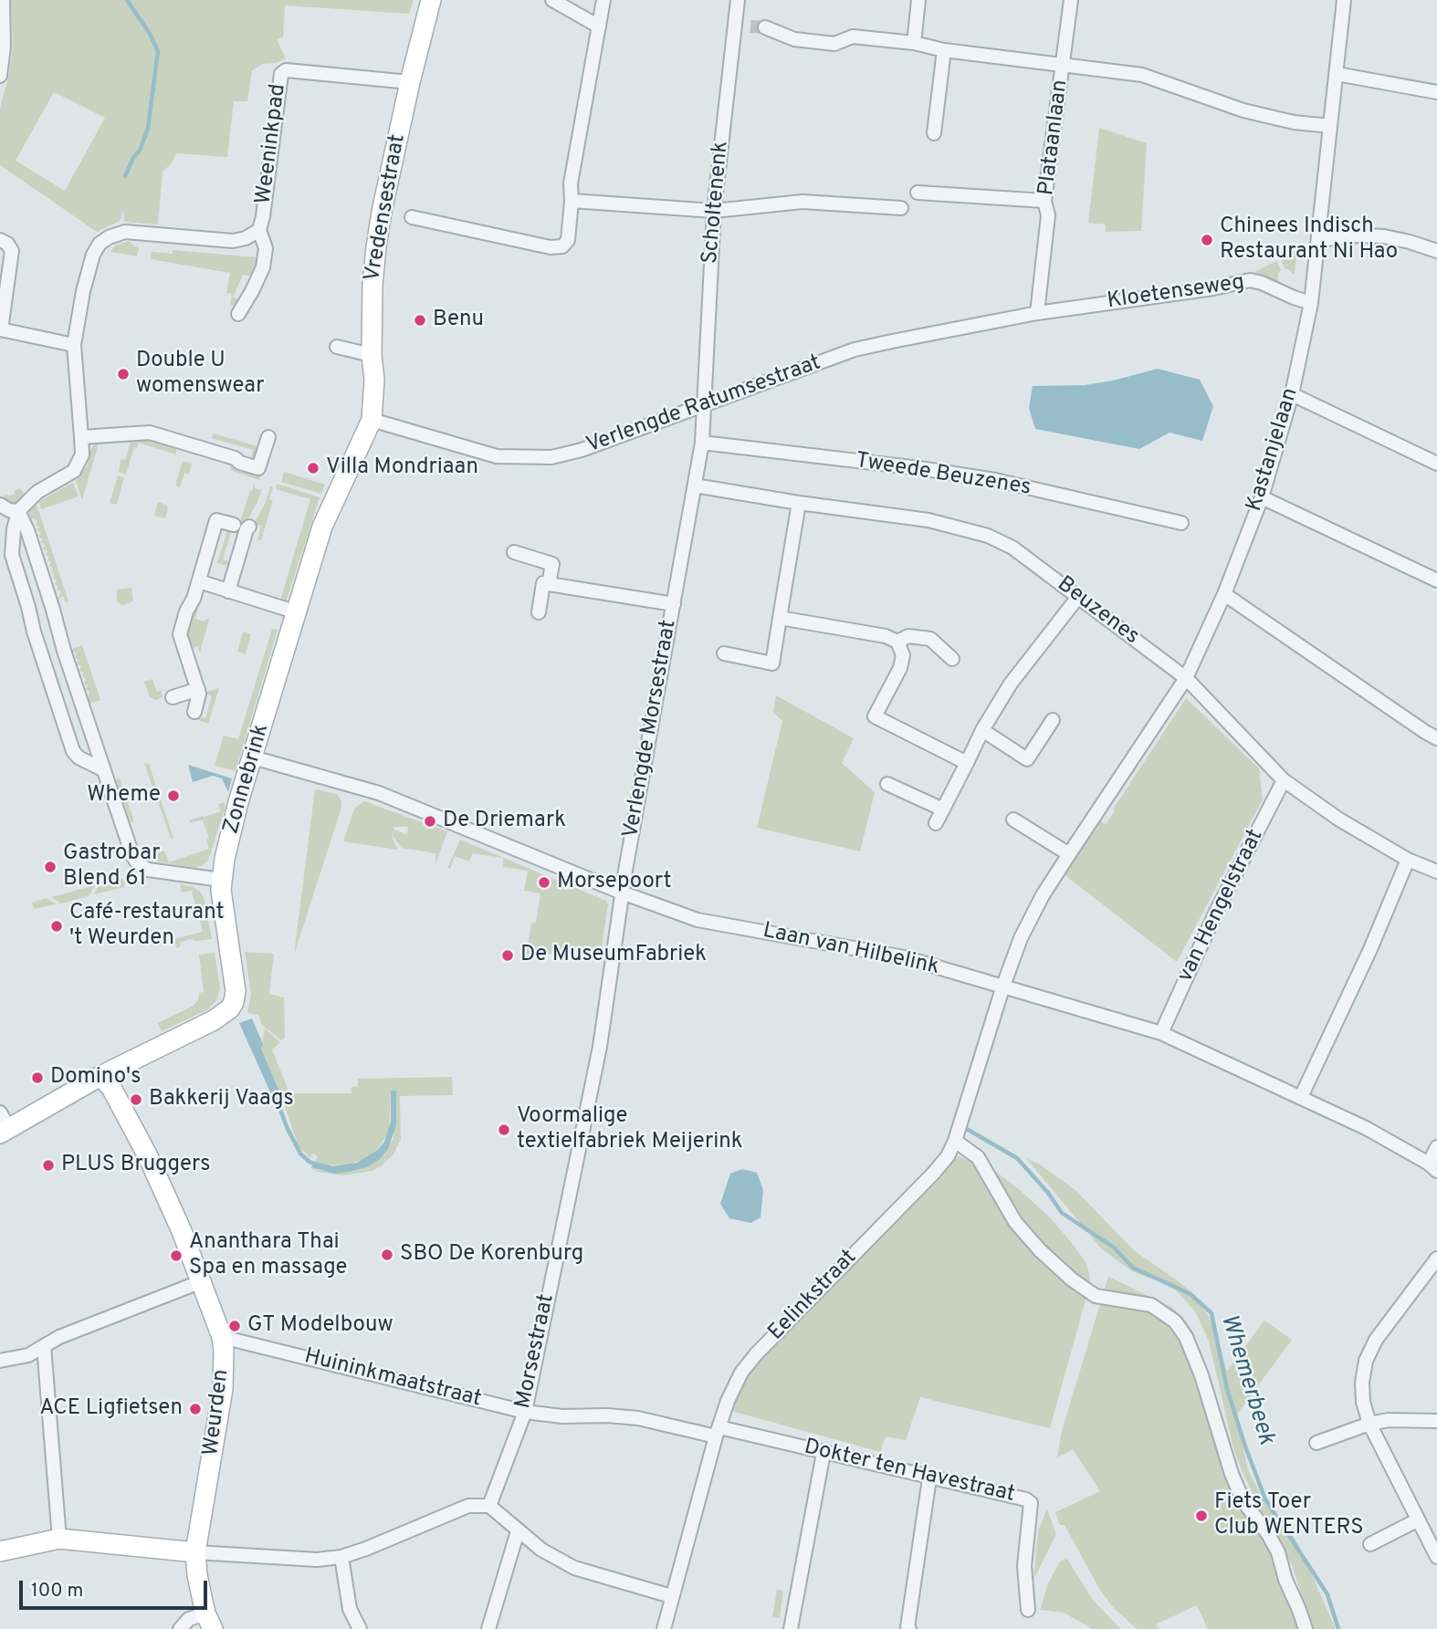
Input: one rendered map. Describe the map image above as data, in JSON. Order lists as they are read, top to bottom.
{
  "streets": {
    "street": [
      "Plataanlaan",
      "Weeninkpad",
      "Scholtenenk",
      "Vredensestraat",
      "Kloetenseweg",
      "Verlengde Ratumsestraat",
      "Kastanjelaan",
      "Tweede Beuzenes",
      "Beuzenes",
      "Verlengde Morsestraat",
      "Zonnebrink",
      "van Hengelstraat",
      "Laan van Hilbelink",
      "Eelinkstraat",
      "Morsestraat",
      "Huininkmaatstraat",
      "Weurden",
      "Dokter ten Havestraat"
    ]
  },
  "crossings": [
    ["Plataanlaan", "Kloetenseweg"],
    ["Plataanlaan", "Verlengde Ratumsestraat"],
    ["Weeninkpad", "Vredensestraat"],
    ["Scholtenenk", "Verlengde Ratumsestraat"],
    ["Scholtenenk", "Verlengde Morsestraat"],
    ["Vredensestraat", "Verlengde Ratumsestraat"],
    ["Vredensestraat", "Zonnebrink"],
    ["Kloetenseweg", "Verlengde Ratumsestraat"],
    ["Kloetenseweg", "Kastanjelaan"],
    ["Verlengde Ratumsestraat", "Verlengde Morsestraat"],
    ["Verlengde Ratumsestraat", "Zonnebrink"],
    ["Kastanjelaan", "Beuzenes"],
    ["Kastanjelaan", "Laan van Hilbelink"],
    ["Kastanjelaan", "Eelinkstraat"],
    ["Tweede Beuzenes", "Verlengde Morsestraat"],
    ["Beuzenes", "Verlengde Morsestraat"],
    ["Beuzenes", "van Hengelstraat"],
    ["Verlengde Morsestraat", "Laan van Hilbelink"],
    ["Verlengde Morsestraat", "Morsestraat"],
    ["Zonnebrink", "Laan van Hilbelink"],
    ["Zonnebrink", "Weurden"],
    ["van Hengelstraat", "Laan van Hilbelink"],
    ["Laan van Hilbelink", "Eelinkstraat"],
    ["Laan van Hilbelink", "Morsestraat"],
    ["Eelinkstraat", "Huininkmaatstraat"],
    ["Eelinkstraat", "Dokter ten Havestraat"],
    ["Morsestraat", "Huininkmaatstraat"],
    ["Huininkmaatstraat", "Weurden"],
    ["Huininkmaatstraat", "Dokter ten Havestraat"]
  ],
  "water": ["Whemerbeek"],
  "places": [
    "Chinees Indisch Restaurant Ni Hao",
    "Benu",
    "Double U womenswear",
    "Villa Mondriaan",
    "Wheme",
    "De Driemark",
    "Gastrobar Blend 61",
    "Morsepoort",
    "Café-restaurant 't Weurden",
    "De MuseumFabriek",
    "Domino's",
    "Bakkerij Vaags",
    "Voormalige textielfabriek Meijerink",
    "PLUS Bruggers",
    "SBO De Korenburg",
    "Ananthara Thai Spa en massage",
    "GT Modelbouw",
    "ACE Ligfietsen",
    "Fiets Toer Club WENTERS"
  ],
  "scale_bar": "100 m"
}
